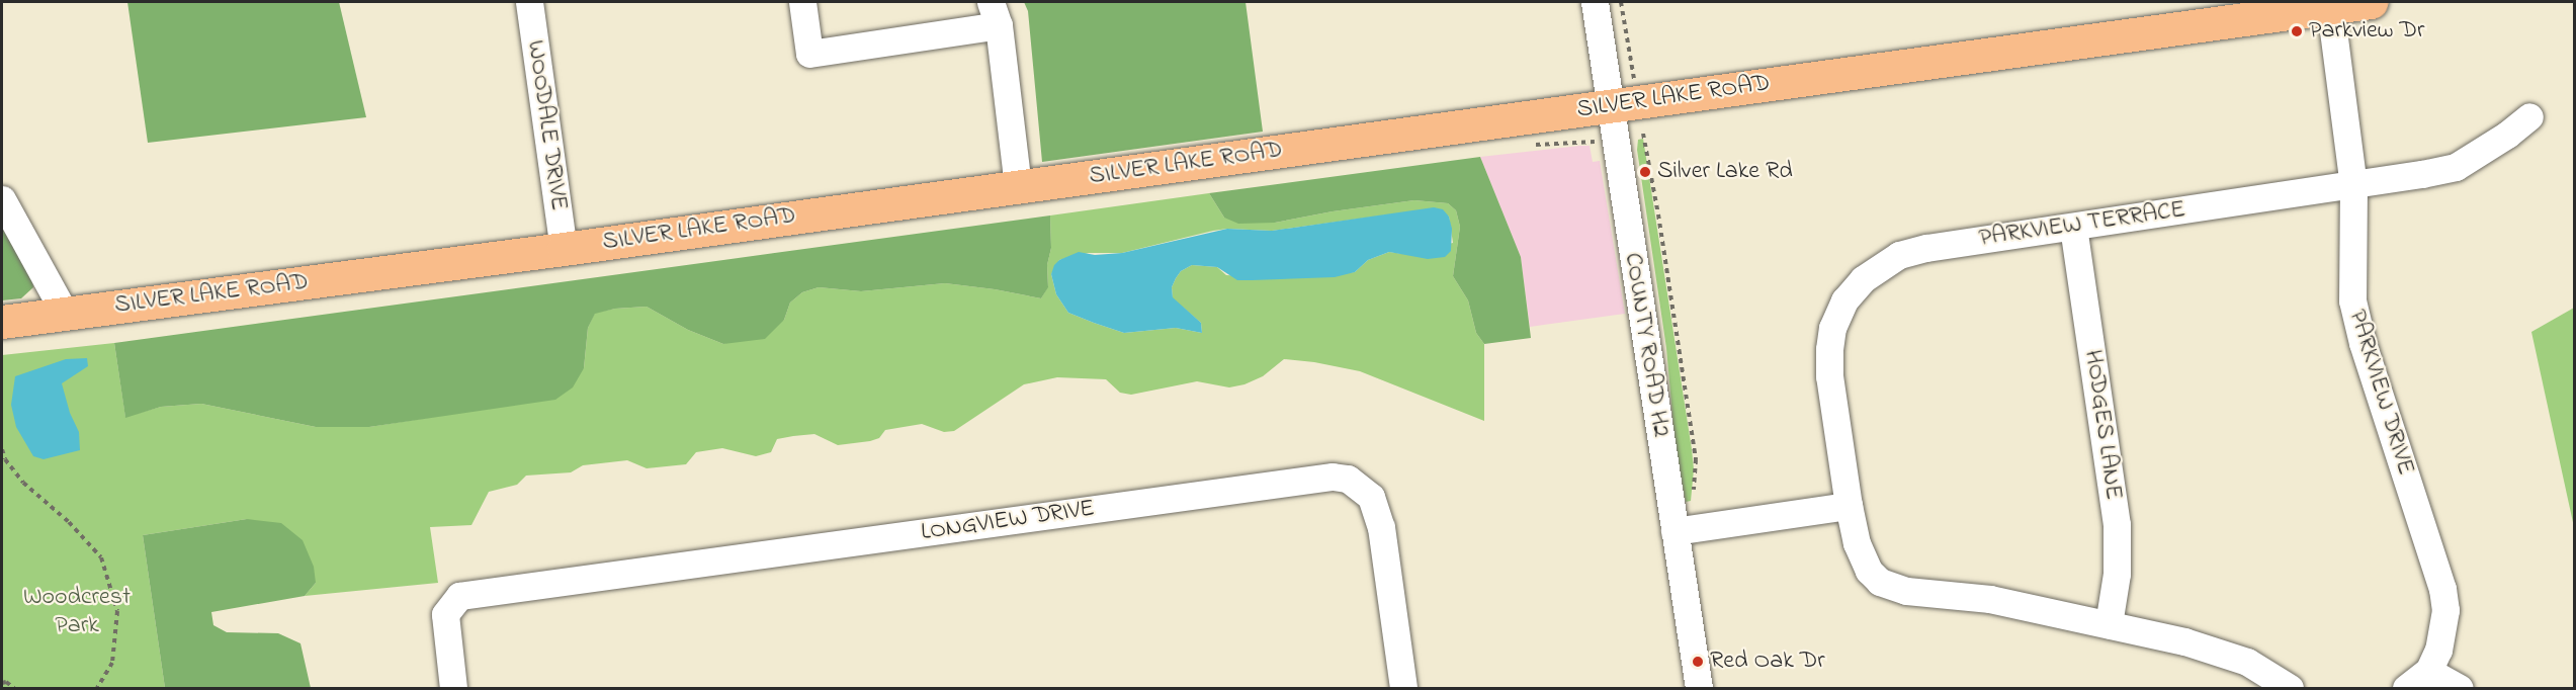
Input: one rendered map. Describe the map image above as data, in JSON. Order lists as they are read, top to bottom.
{
  "streets": {
    "main road": ["SILVER LAKE ROAD"],
    "street": [
      "WOODALE DRIVE",
      "PARKVIEW TERRACE",
      "COUNTY ROAD H2",
      "PARKVIEW DRIVE",
      "HODGES LANE",
      "LONGVIEW DRIVE"
    ]
  },
  "crossings": [
    ["SILVER LAKE ROAD", "WOODALE DRIVE"],
    ["SILVER LAKE ROAD", "COUNTY ROAD H2"],
    ["SILVER LAKE ROAD", "PARKVIEW DRIVE"],
    ["PARKVIEW TERRACE", "PARKVIEW DRIVE"],
    ["PARKVIEW TERRACE", "HODGES LANE"]
  ],
  "parks": ["Woodcrest Park"],
  "places": ["Parkview Dr", "Silver Lake Rd", "Red Oak Dr"]
}
